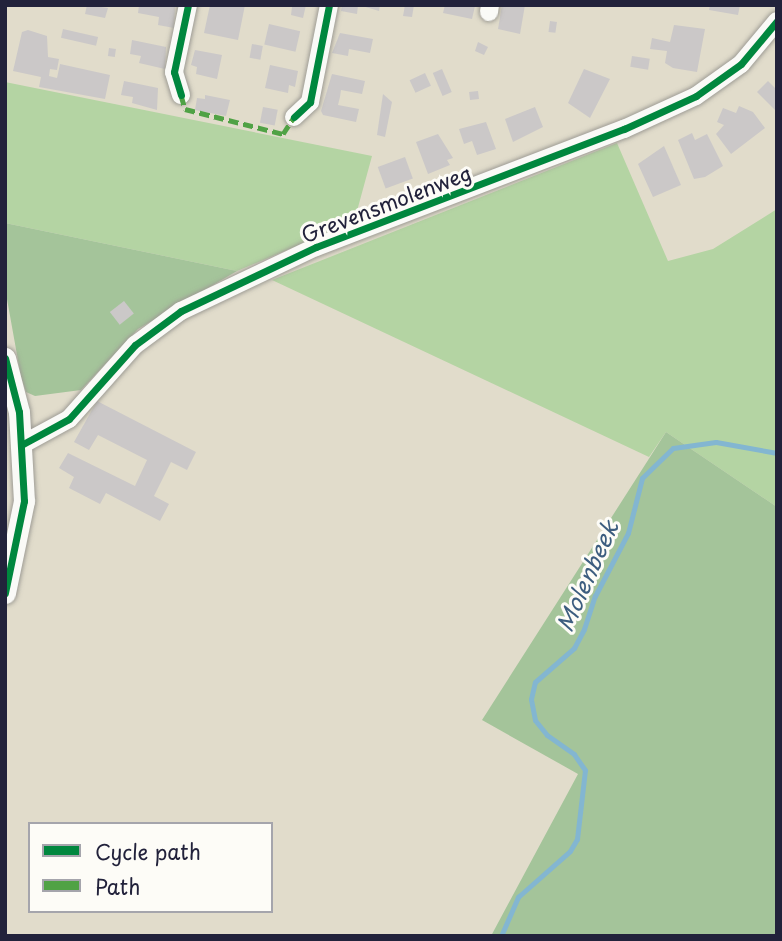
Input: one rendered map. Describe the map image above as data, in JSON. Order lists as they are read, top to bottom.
{
  "streets": {
    "street": ["Grevensmolenweg"]
  },
  "water": ["Molenbeek"],
  "legend": ["Cycle path", "Path"]
}
